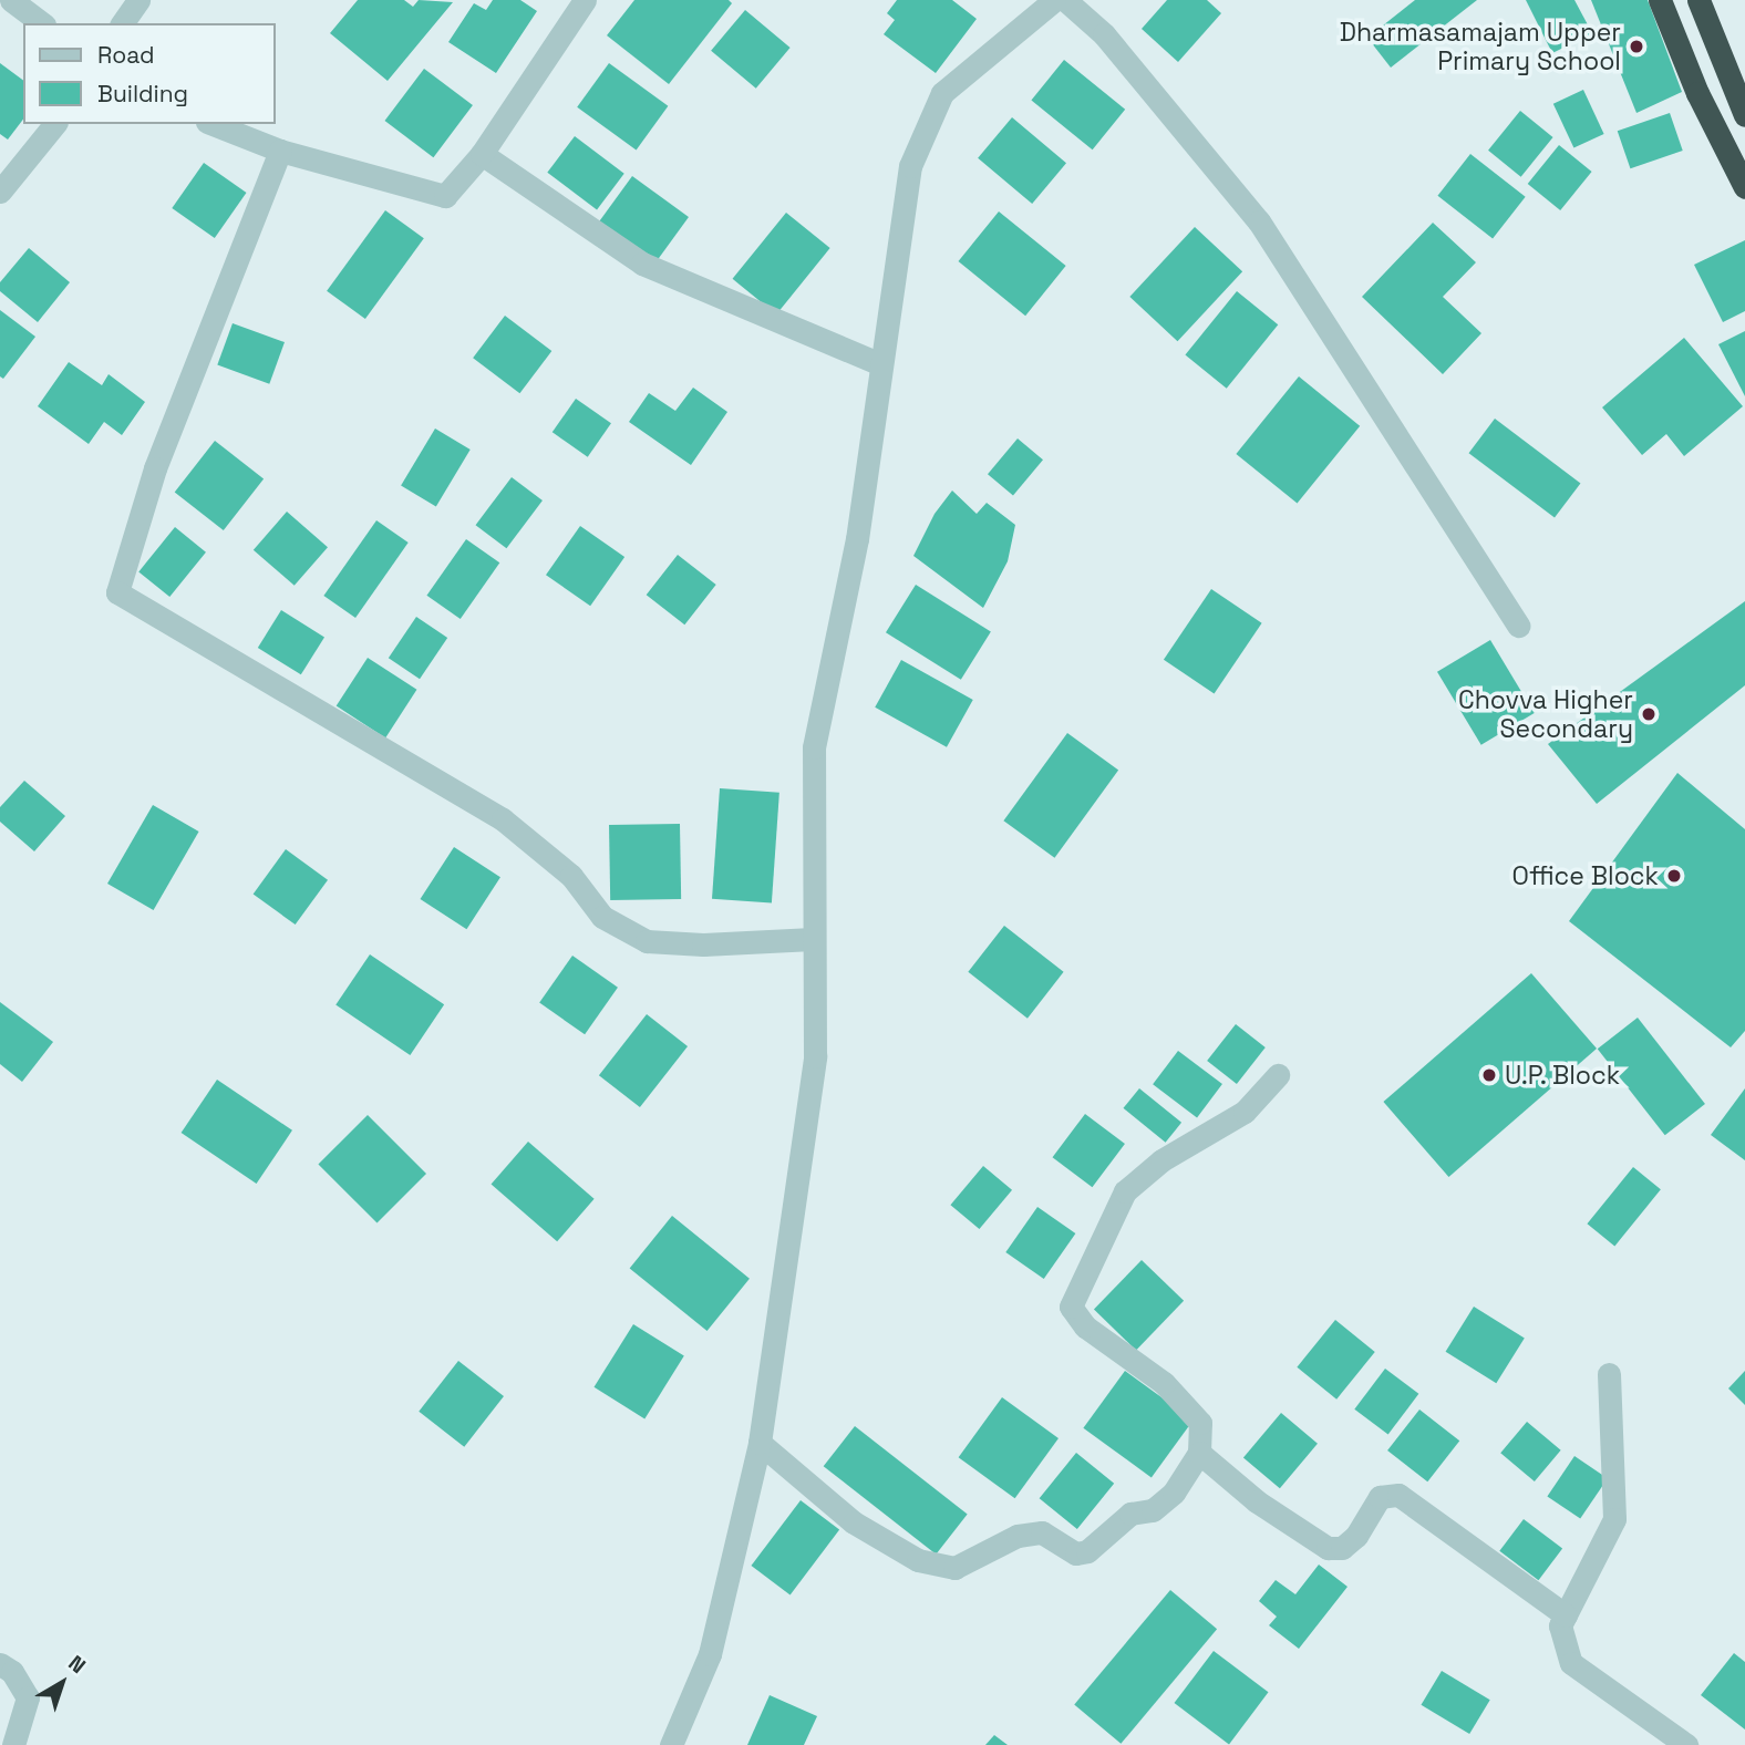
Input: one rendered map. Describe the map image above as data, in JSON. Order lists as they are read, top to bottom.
{
  "places": [
    "Dharmasamajam Upper Primary School",
    "Chovva Higher Secondary",
    "Office Block",
    "U.P. Block"
  ],
  "legend": ["Road", "Building"],
  "north": "top right"
}
